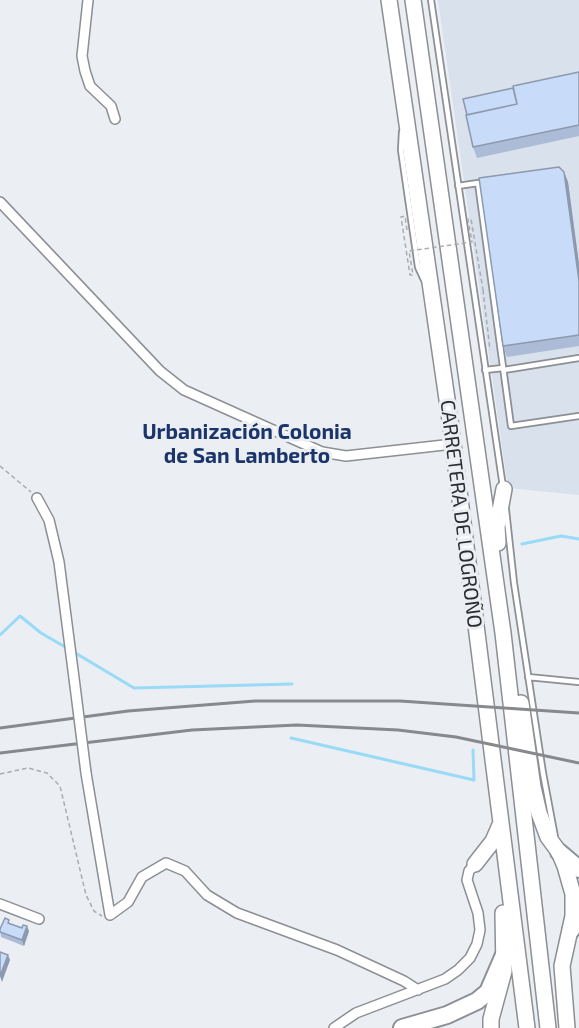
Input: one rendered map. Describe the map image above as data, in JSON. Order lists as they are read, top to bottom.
{
  "streets": {
    "highway": ["CARRETERA DE LOGROÑO"]
  },
  "districts": ["Urbanización Colonia de San Lamberto"]
}
